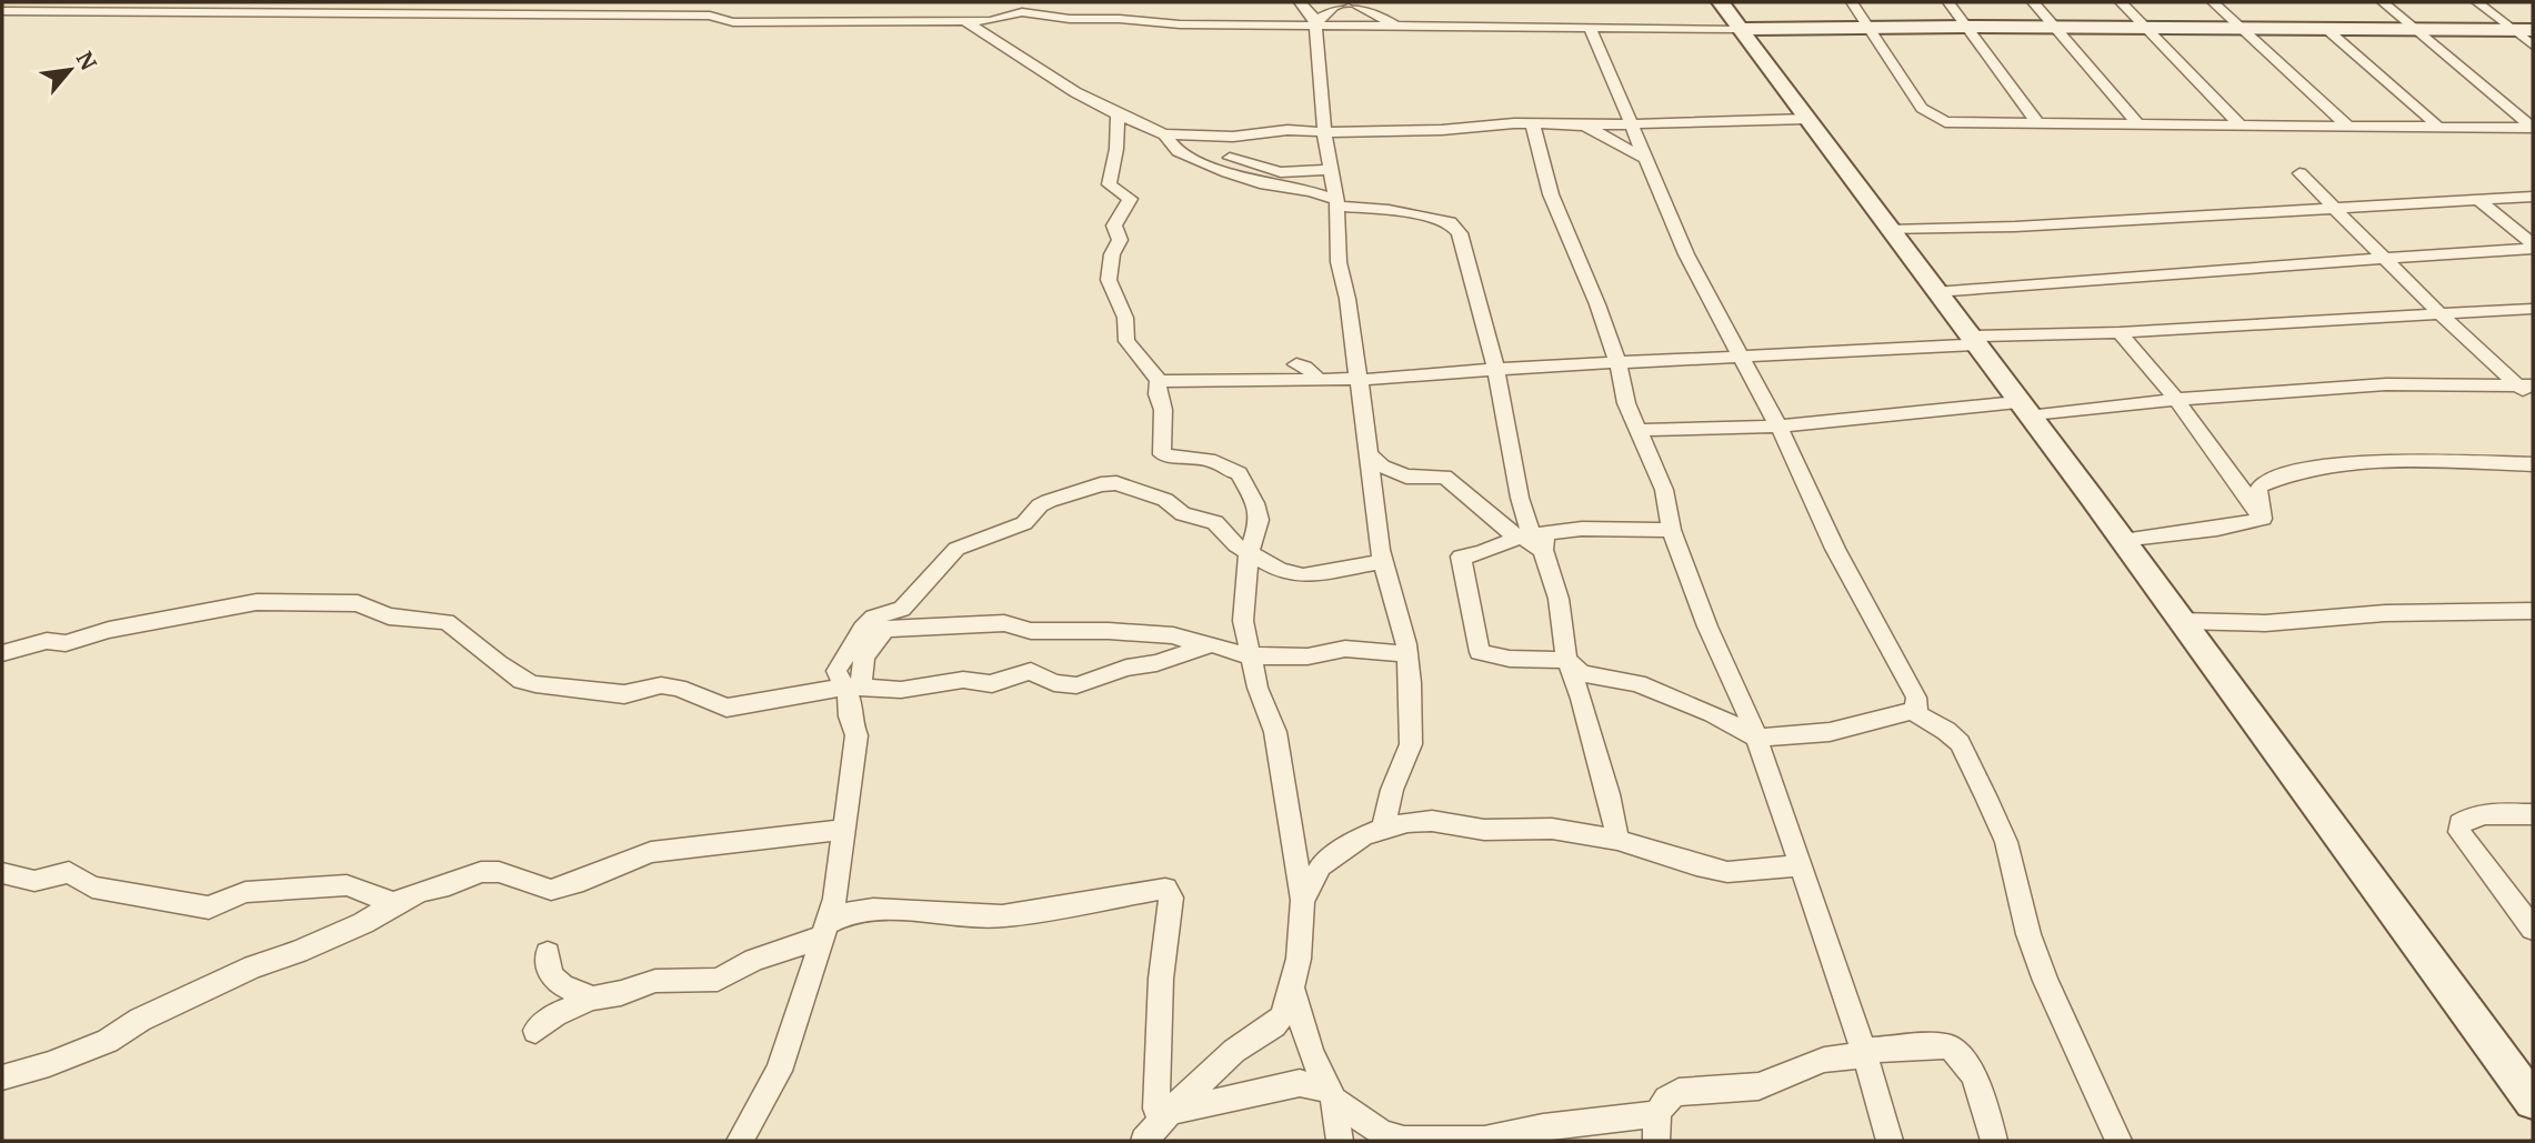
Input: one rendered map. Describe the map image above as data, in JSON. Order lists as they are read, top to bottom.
{
  "north": "top right"
}
